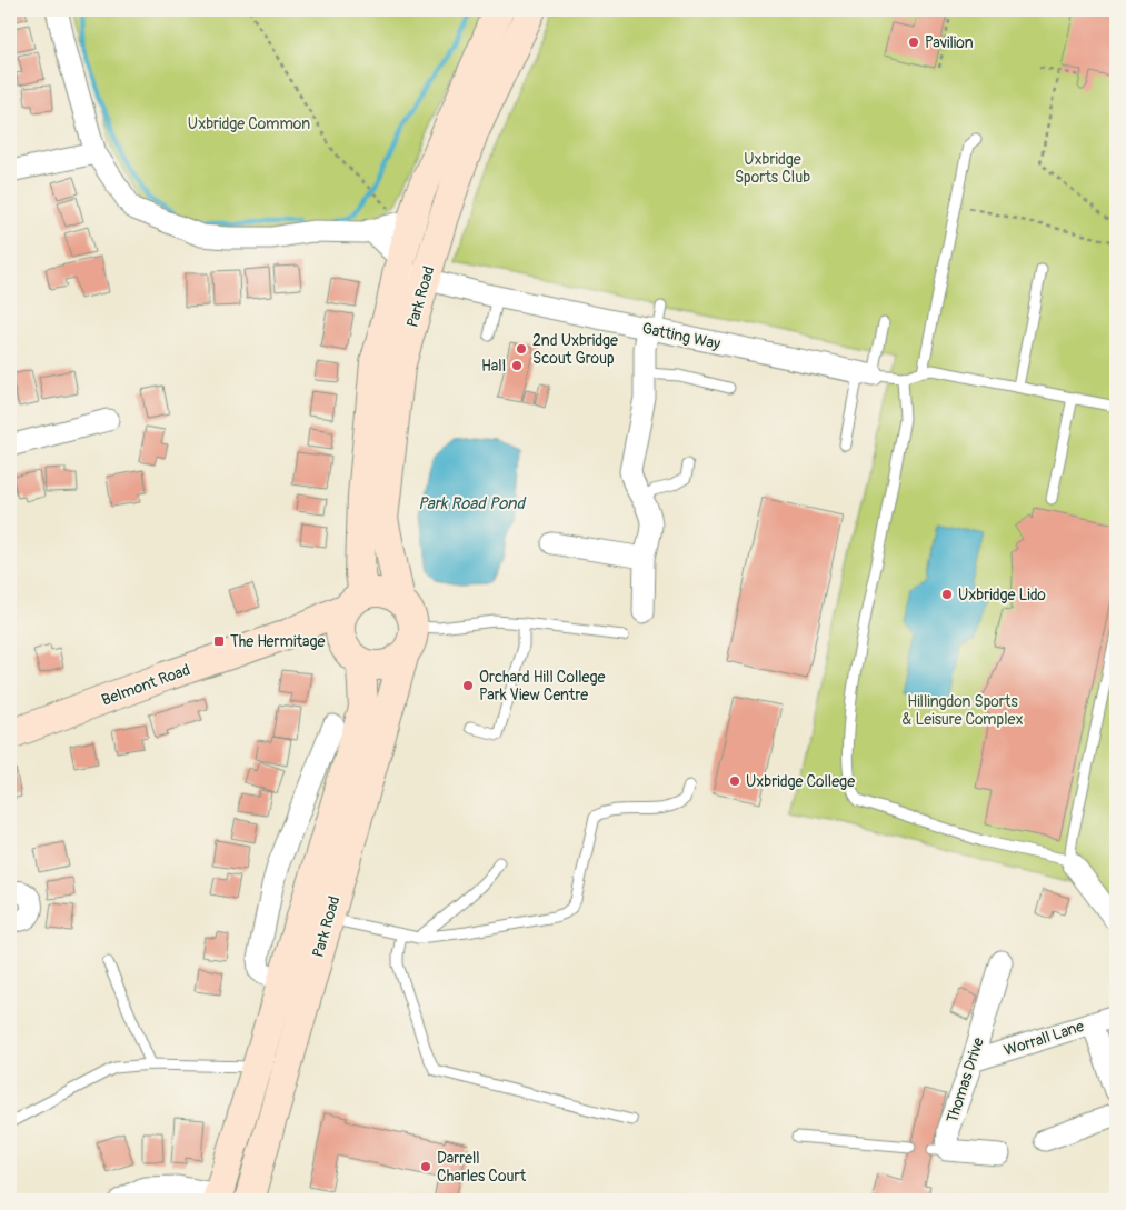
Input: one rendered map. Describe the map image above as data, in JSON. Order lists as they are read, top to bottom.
{
  "streets": {
    "main road": ["Park Road", "Belmont Road"],
    "street": ["Gatting Way", "Worrall Lane", "Thomas Drive"]
  },
  "crossings": [
    ["Park Road", "Gatting Way"],
    ["Park Road", "Belmont Road"],
    ["Worrall Lane", "Thomas Drive"]
  ],
  "water": ["Park Road Pond"],
  "parks": ["Uxbridge Common", "Uxbridge Sports Club", "Hillingdon Sports & Leisure Complex"],
  "places": {
    "other": [
      "Pavilion",
      "2nd Uxbridge Scout Group",
      "Hall",
      "Uxbridge Lido",
      "Orchard Hill College Park View Centre",
      "Uxbridge College",
      "Darrell Charles Court"
    ],
    "transit": ["The Hermitage"]
  }
}
